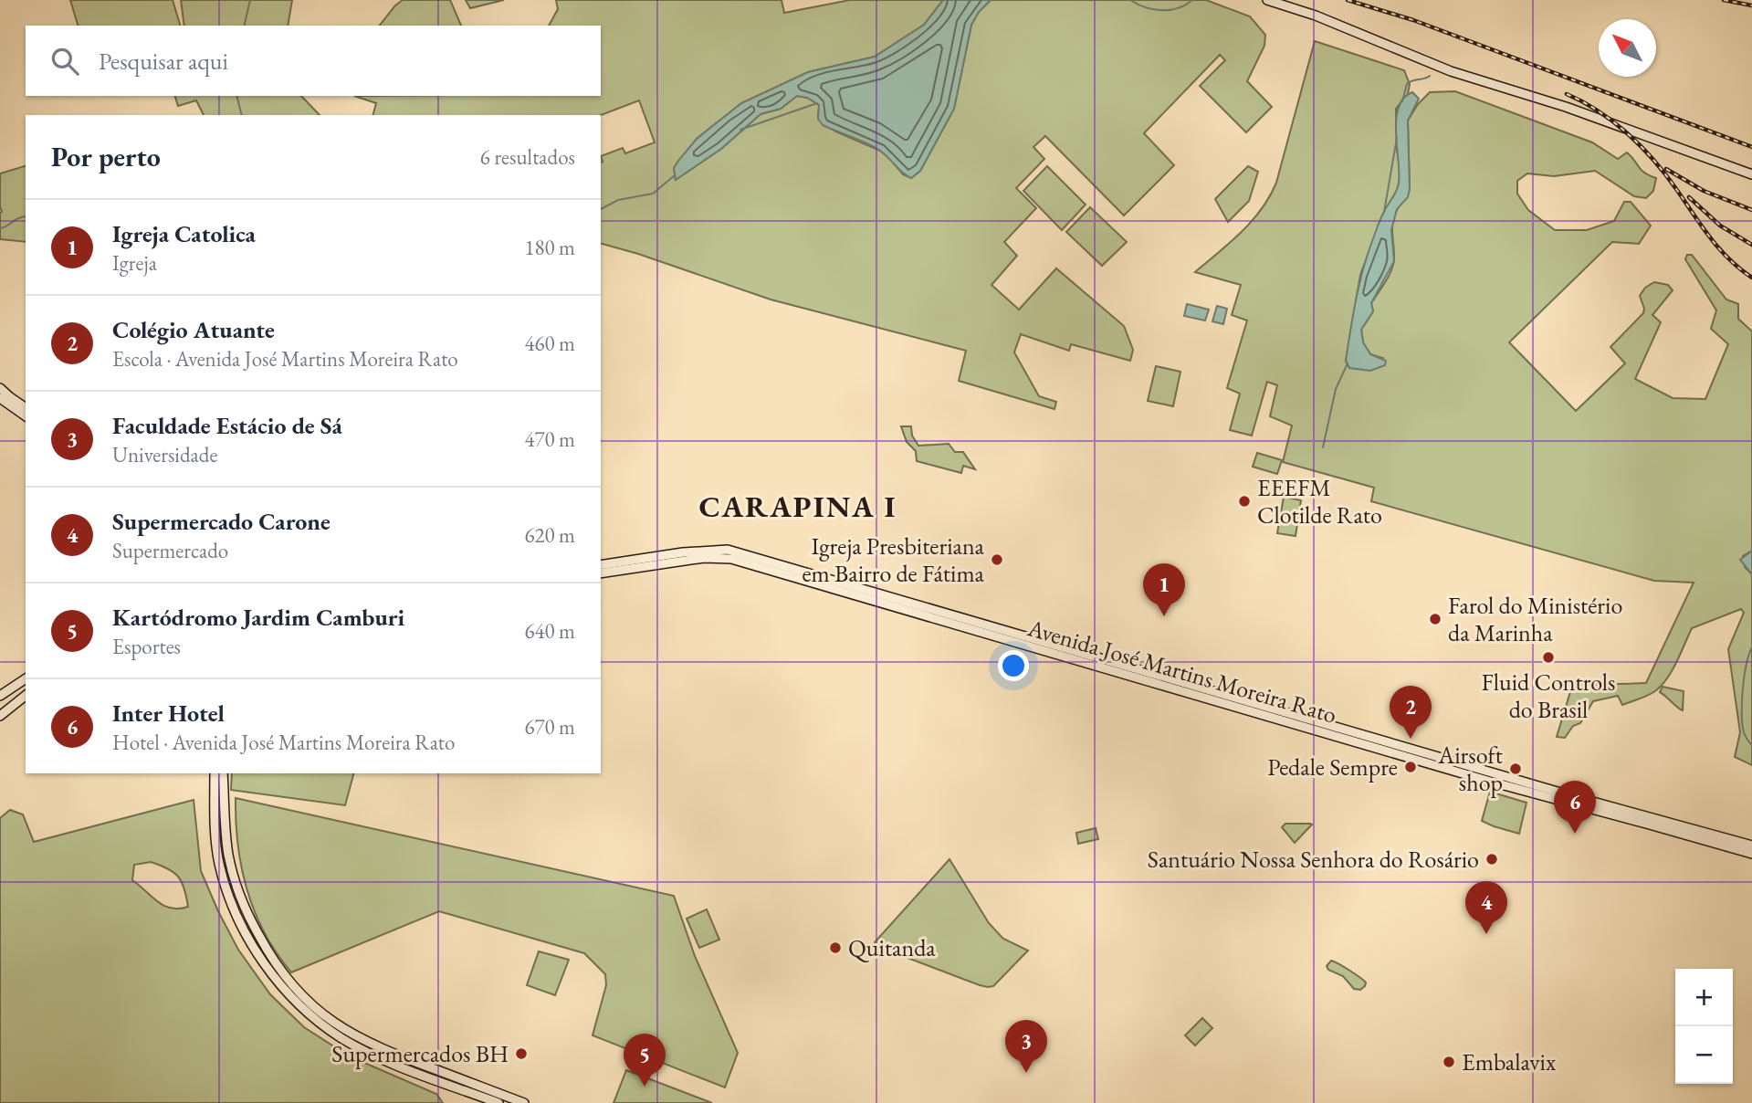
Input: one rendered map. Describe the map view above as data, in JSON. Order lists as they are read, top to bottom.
{
  "streets": {
    "street": ["Avenida José Martins Moreira Rato"]
  },
  "districts": ["CARAPINA I"],
  "places": [
    "EEEFM Clotilde Rato",
    "Igreja Presbiteriana em Bairro de Fátima",
    "Farol do Ministério da Marinha",
    "Fluid Controls do Brasil",
    "Pedale Sempre",
    "Airsoft shop",
    "Santuário Nossa Senhora do Rosário",
    "Quitanda",
    "Supermercados BH",
    "Embalavix"
  ],
  "north": "top left",
  "page": {
    "search": "Pesquisar aqui",
    "heading": ["Por perto", "6 resultados"],
    "list": [
      {
        "mark": "1",
        "name": "Igreja Catolica",
        "note": "Igreja",
        "value": "180 m"
      },
      {
        "mark": "2",
        "name": "Colégio Atuante",
        "note": "Escola · Avenida José Martins Moreira Rato",
        "value": "460 m"
      },
      {
        "mark": "3",
        "name": "Faculdade Estácio de Sá",
        "note": "Universidade",
        "value": "470 m"
      },
      {
        "mark": "4",
        "name": "Supermercado Carone",
        "note": "Supermercado",
        "value": "620 m"
      },
      {
        "mark": "5",
        "name": "Kartódromo Jardim Camburi",
        "note": "Esportes",
        "value": "640 m"
      },
      {
        "mark": "6",
        "name": "Inter Hotel",
        "note": "Hotel · Avenida José Martins Moreira Rato",
        "value": "670 m"
      }
    ],
    "pins": [
      "1",
      "2",
      "6",
      "4",
      "3",
      "5"
    ],
    "map_buttons": ["+", "−"]
  }
}
